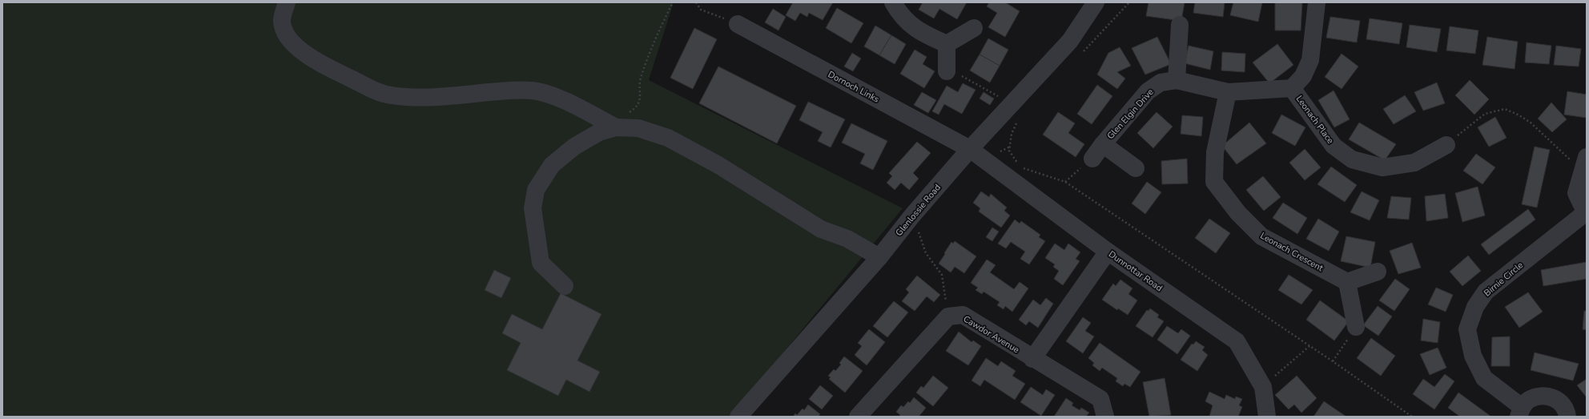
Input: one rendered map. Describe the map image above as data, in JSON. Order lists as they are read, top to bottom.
{
  "streets": {
    "street": [
      "Dornoch Links",
      "Glen Elgin Drive",
      "Leonach Place",
      "Glenlossie Road",
      "Leonach Crescent",
      "Dunnottar Road",
      "Birnie Circle",
      "Cawdor Avenue"
    ]
  },
  "crossings": [
    ["Dornoch Links", "Glenlossie Road"],
    ["Dornoch Links", "Dunnottar Road"],
    ["Glen Elgin Drive", "Leonach Place"],
    ["Glen Elgin Drive", "Leonach Crescent"],
    ["Glenlossie Road", "Dunnottar Road"]
  ]
}
